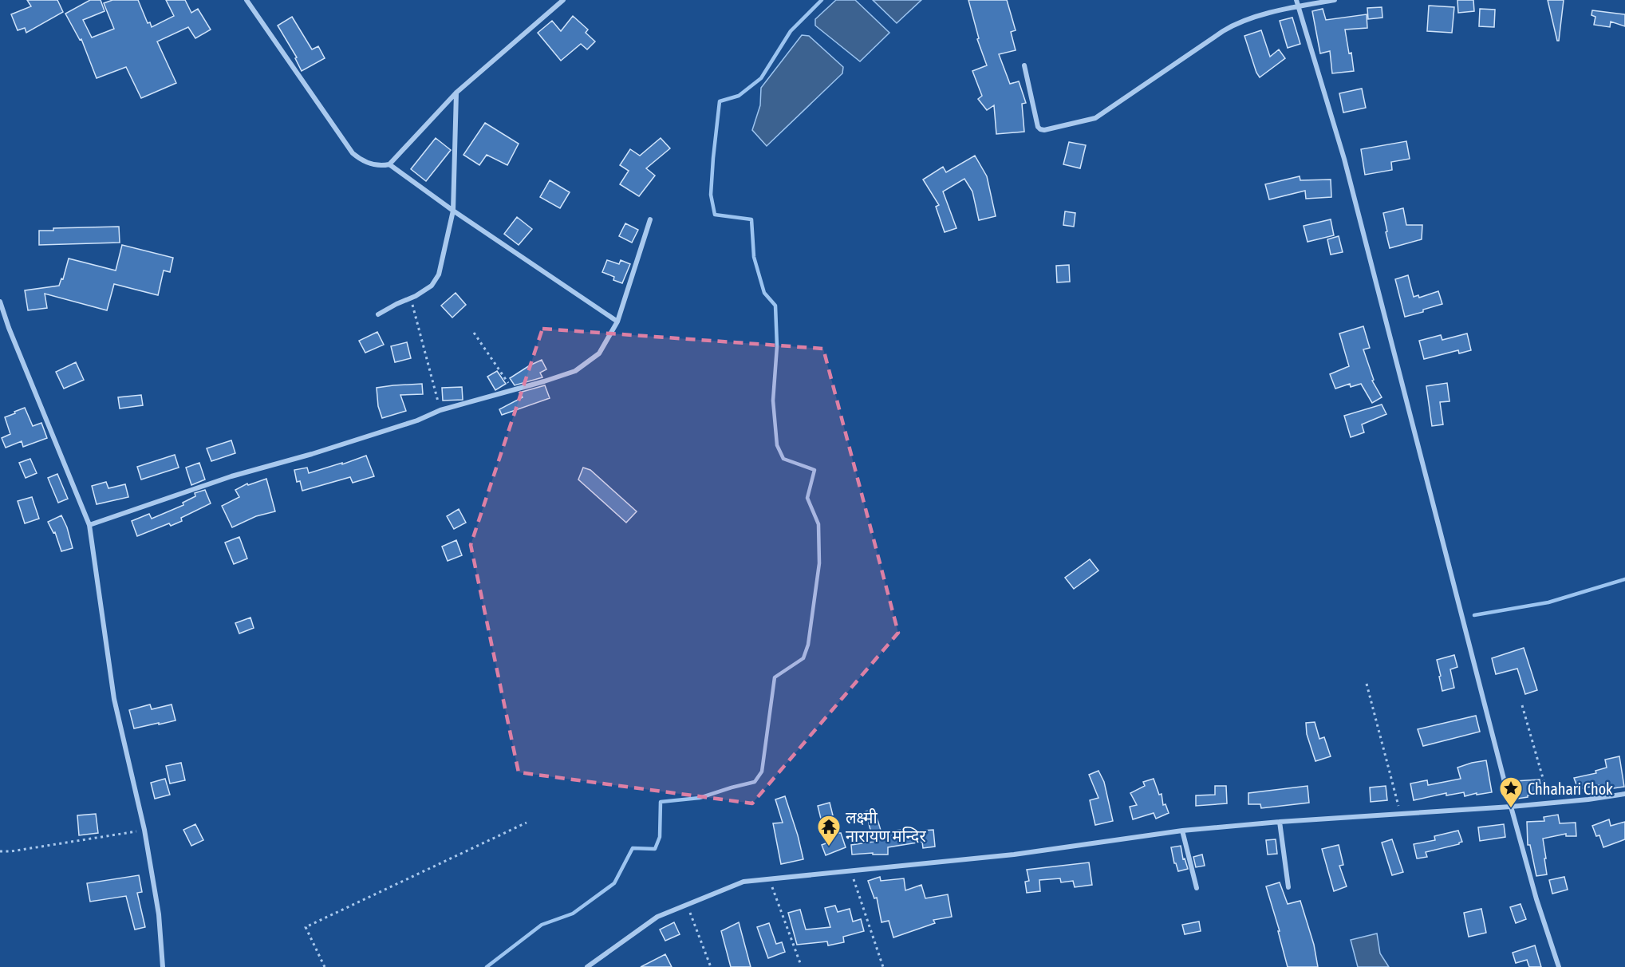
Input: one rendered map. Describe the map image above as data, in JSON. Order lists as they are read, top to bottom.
{
  "places": {
    "place": ["Chhahari Chok"],
    "temple": ["लक्ष्मी नारायण मन्दिर"]
  }
}
